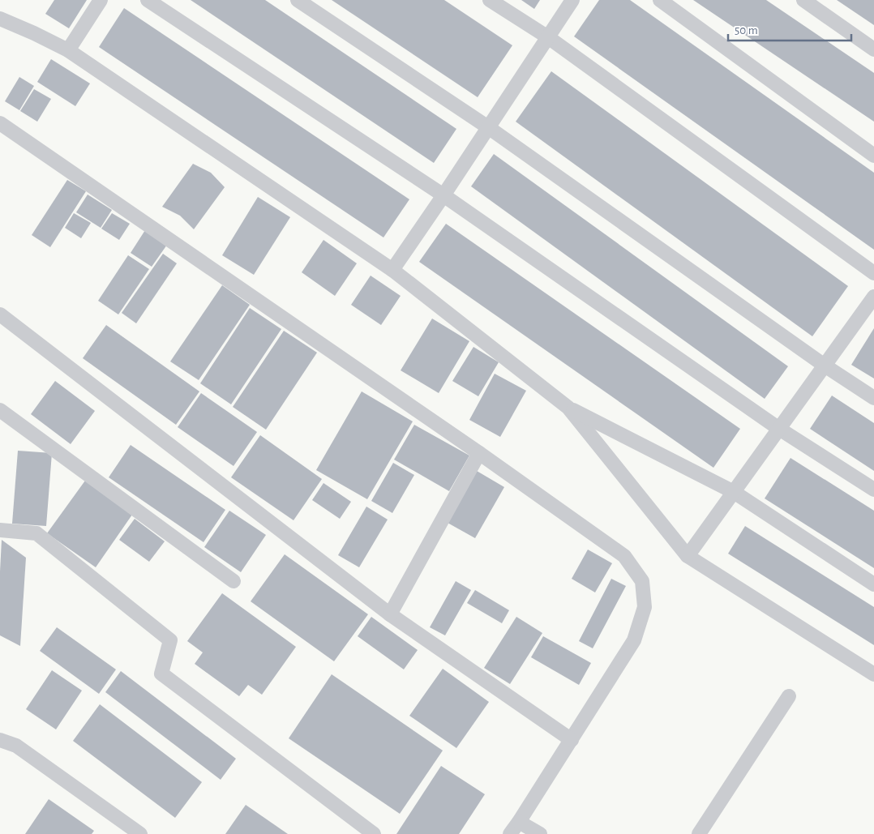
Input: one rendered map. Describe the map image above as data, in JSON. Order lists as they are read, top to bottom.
{
  "scale_bar": "50 m"
}
